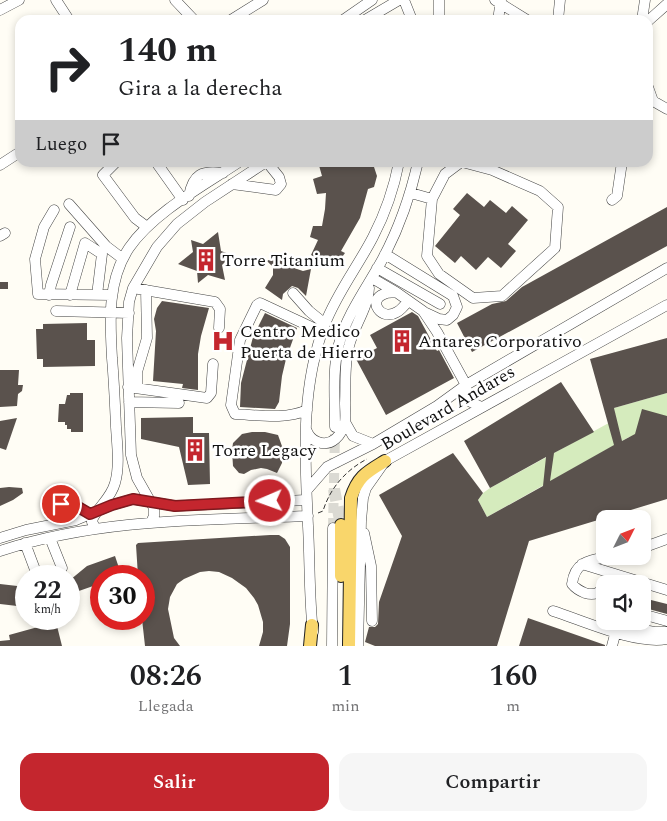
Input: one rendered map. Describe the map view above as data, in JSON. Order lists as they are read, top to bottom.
{
  "streets": {
    "street": ["Boulevard Andares"]
  },
  "places": {
    "building": ["Torre Titanium", "Antares Corporativo", "Torre Legacy"],
    "hospital": ["Centro Medico Puerta de Hierro"]
  },
  "north": "top right",
  "page": {
    "turn": ["140 m", "Gira a la derecha"],
    "then": "Luego",
    "speed": "22 km/h",
    "limit": "30",
    "eta": [
      "08:26",
      "Llegada",
      "1",
      "min",
      "160",
      "m"
    ],
    "buttons": ["Salir", "Compartir"]
  }
}
